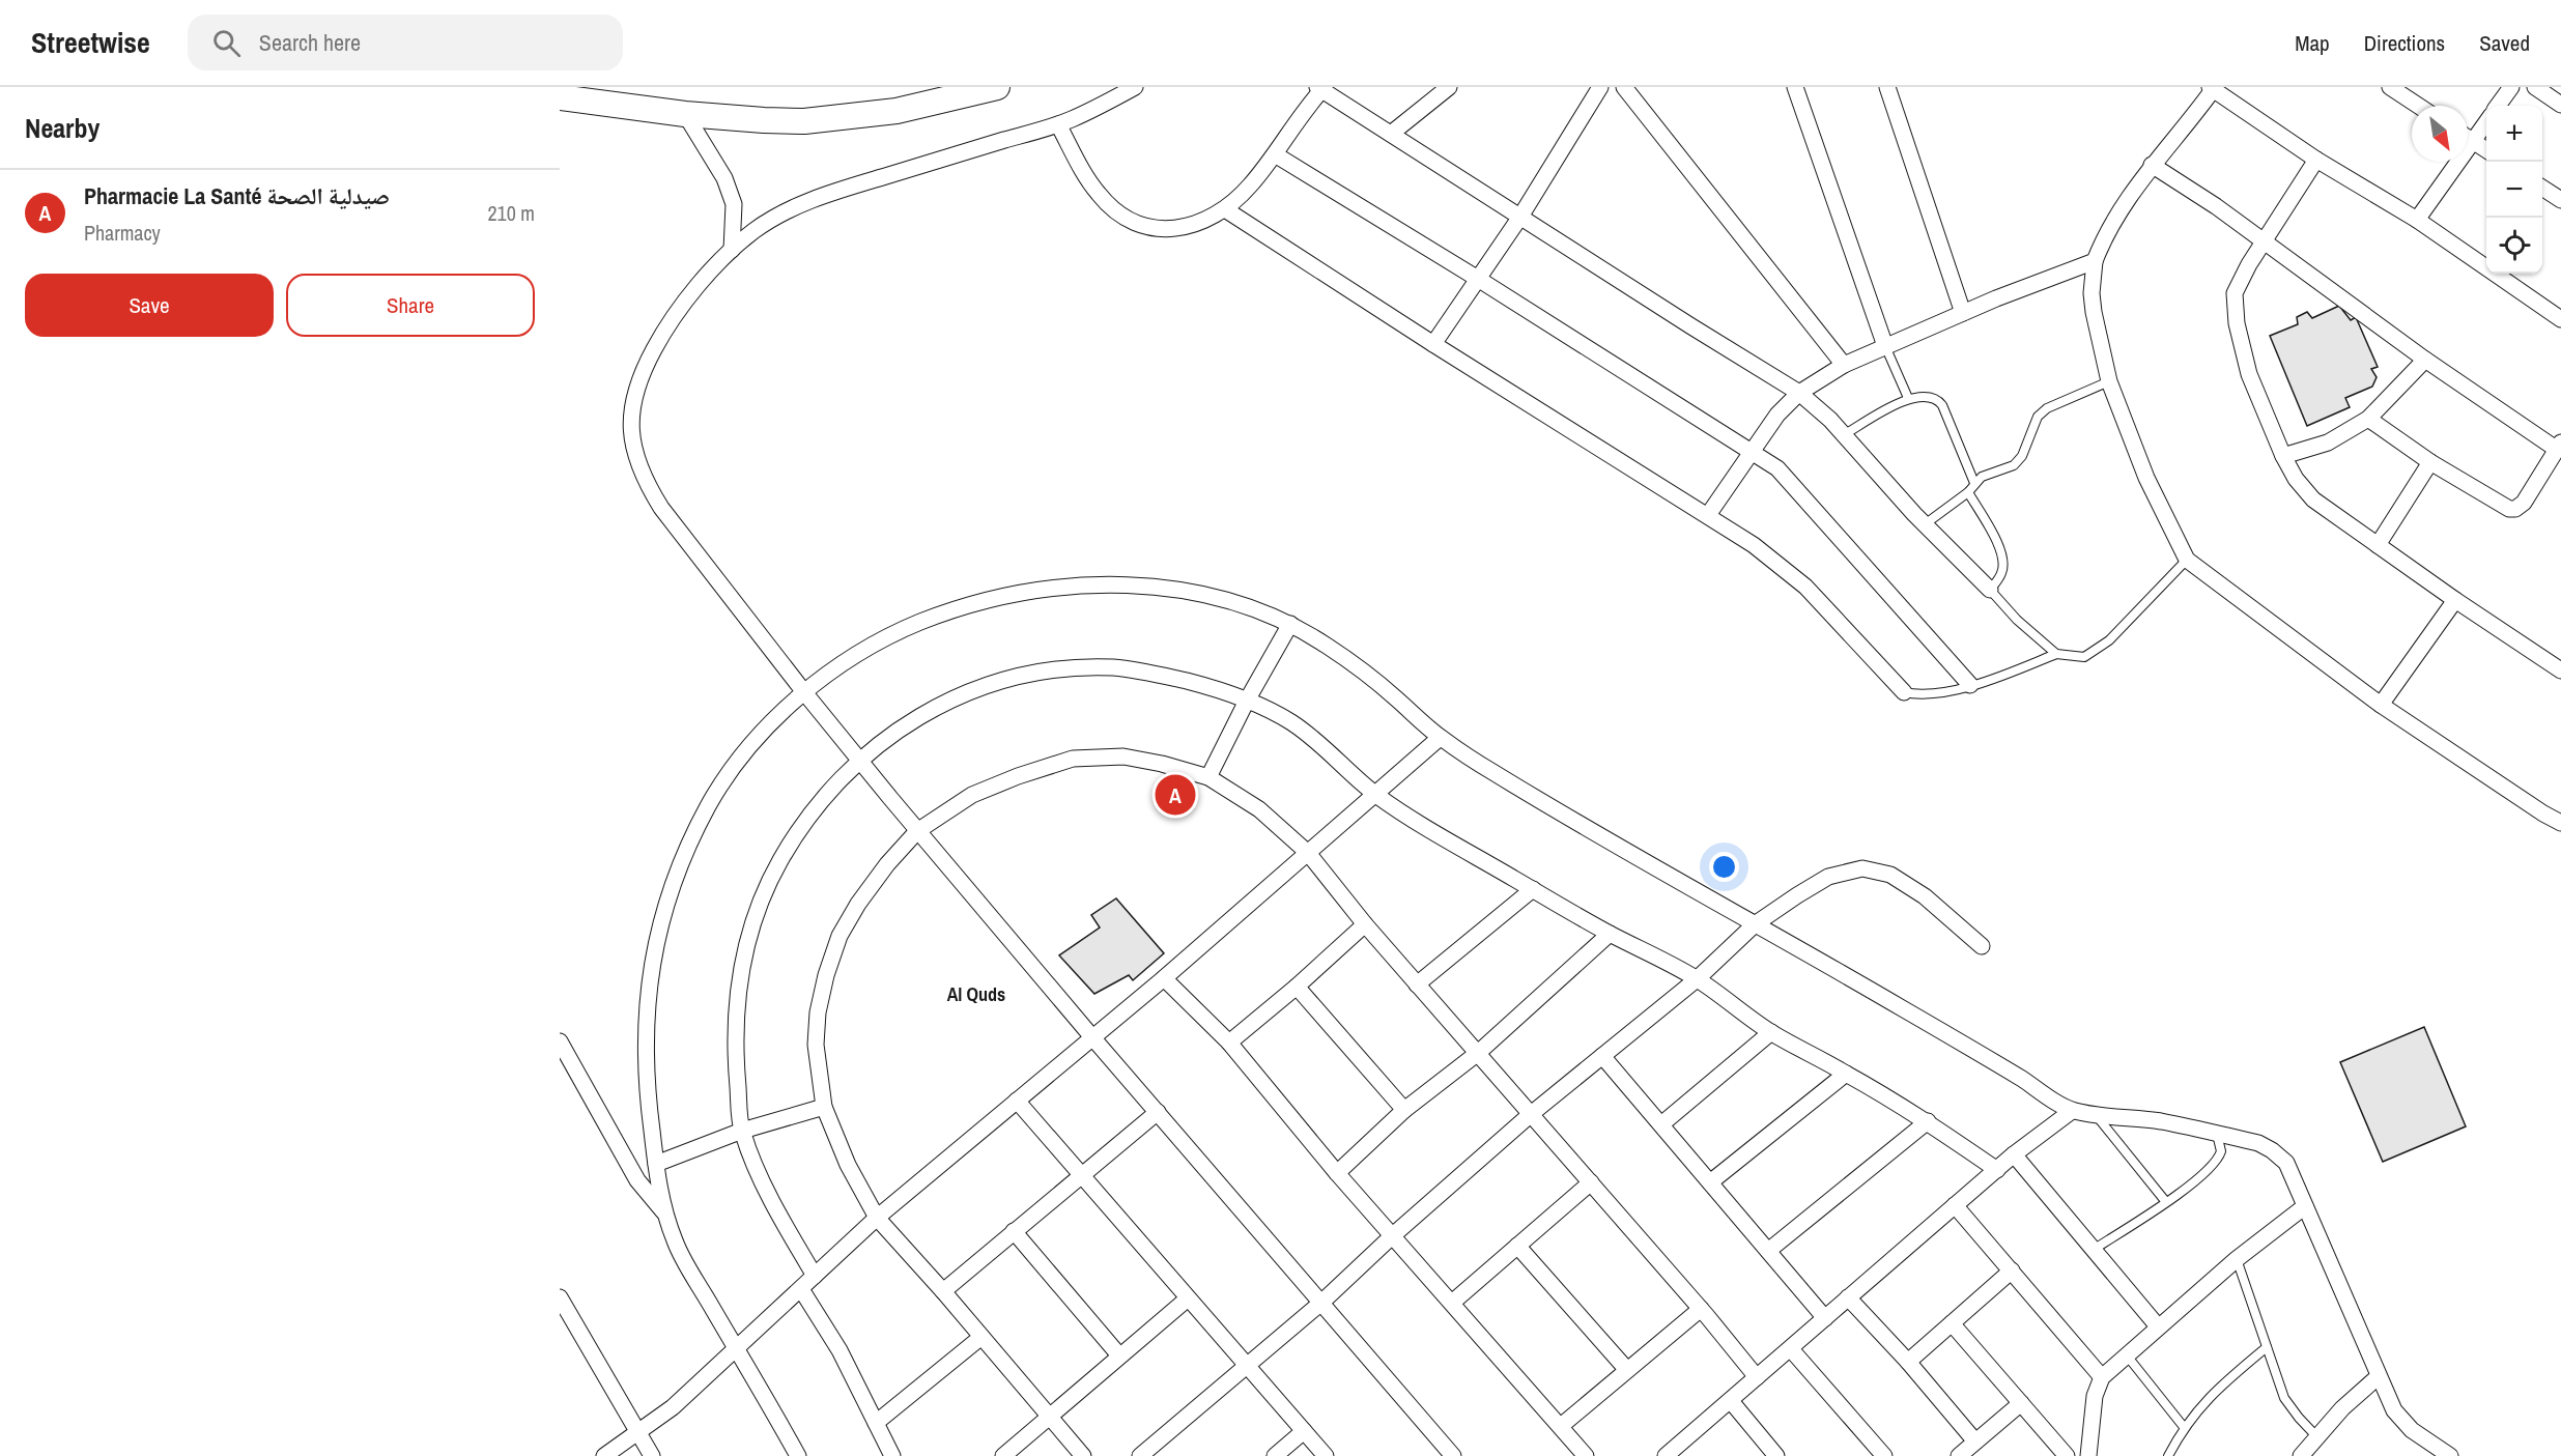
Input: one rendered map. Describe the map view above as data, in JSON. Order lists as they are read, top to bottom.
{
  "districts": ["Al Quds"],
  "north": "bottom right",
  "page": {
    "header": "Streetwise",
    "search": "Search here",
    "nav": ["Map", "Directions", "Saved"],
    "heading": "Nearby",
    "map_buttons": ["+", "−"],
    "list": [
      {
        "mark": "A",
        "name": "Pharmacie La Santé صيدلية الصحة",
        "note": "Pharmacy",
        "value": "210 m"
      }
    ],
    "buttons": ["Save", "Share"],
    "pins": "A"
  }
}
